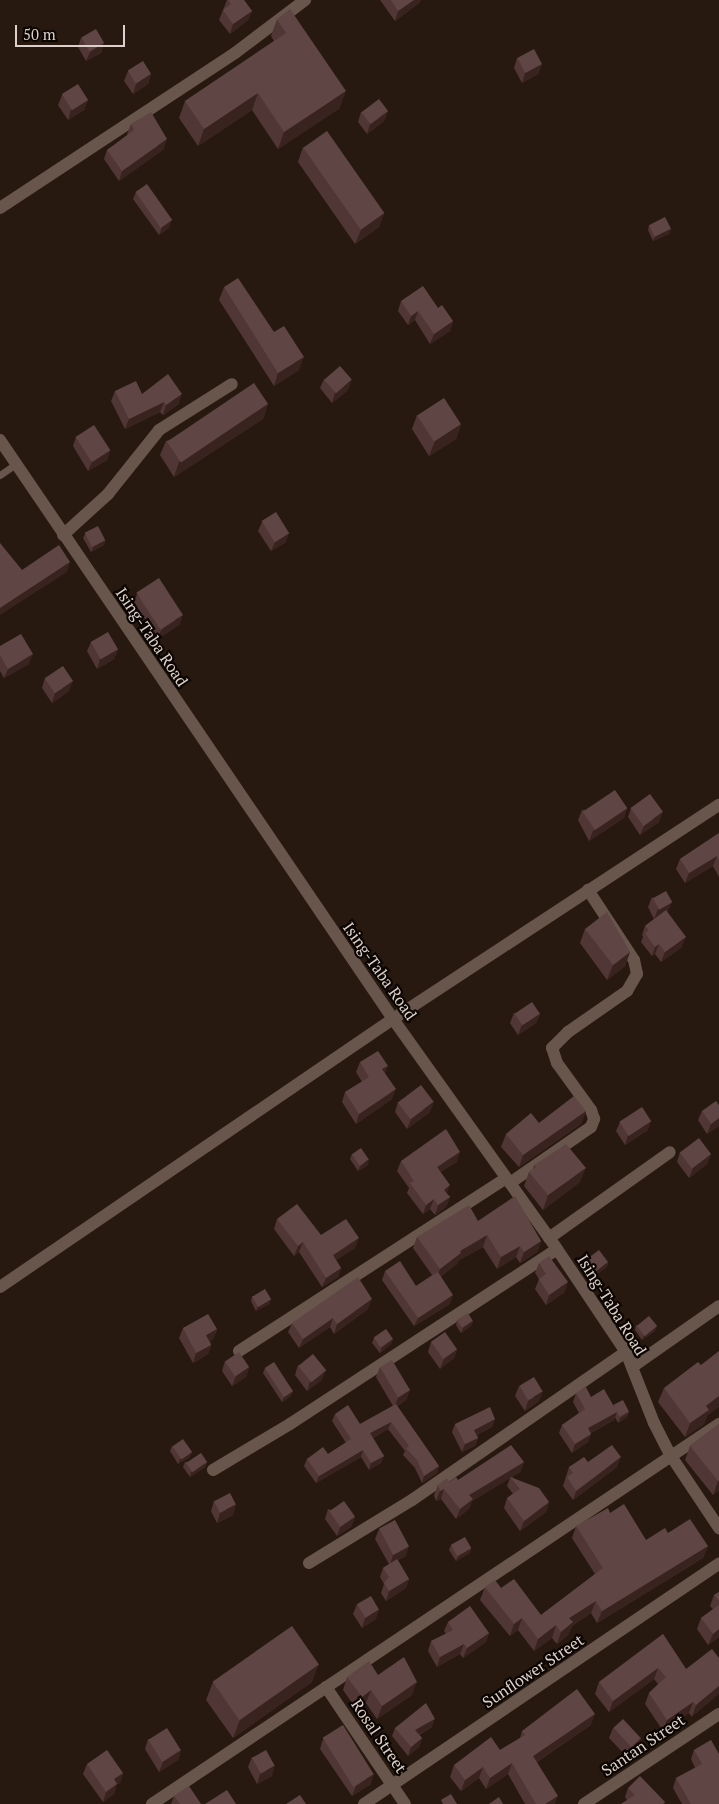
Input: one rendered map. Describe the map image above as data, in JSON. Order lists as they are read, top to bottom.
{
  "streets": {
    "street": [
      "Ising-Taba Road",
      "Sunflower Street",
      "Rosal Street",
      "Santan Street"
    ]
  },
  "crossings": [
    ["Sunflower Street", "Rosal Street"]
  ],
  "scale_bar": "50 m"
}
